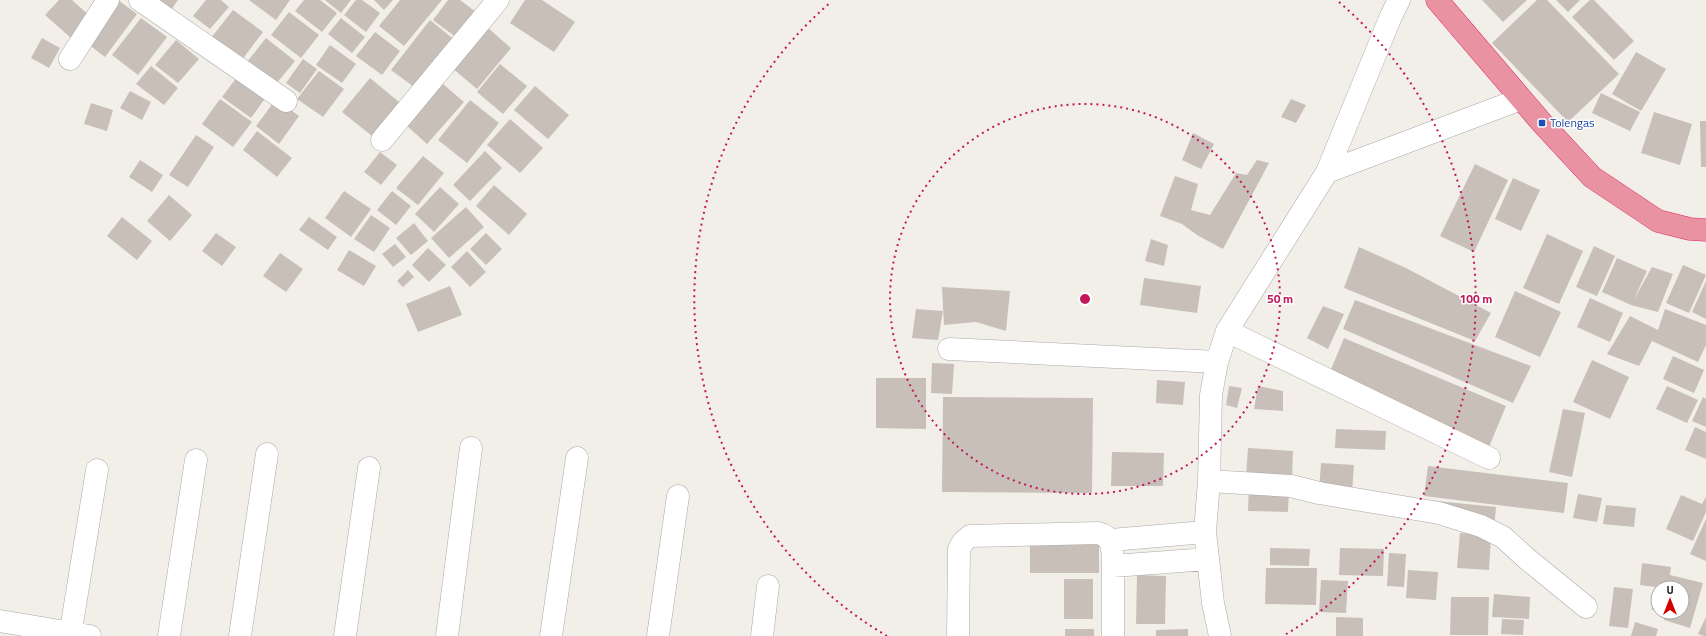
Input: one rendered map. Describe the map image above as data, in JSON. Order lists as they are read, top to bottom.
{
  "places": {
    "transit": ["Tolengas"]
  },
  "north": "top",
  "rings": ["50 m", "100 m"]
}
